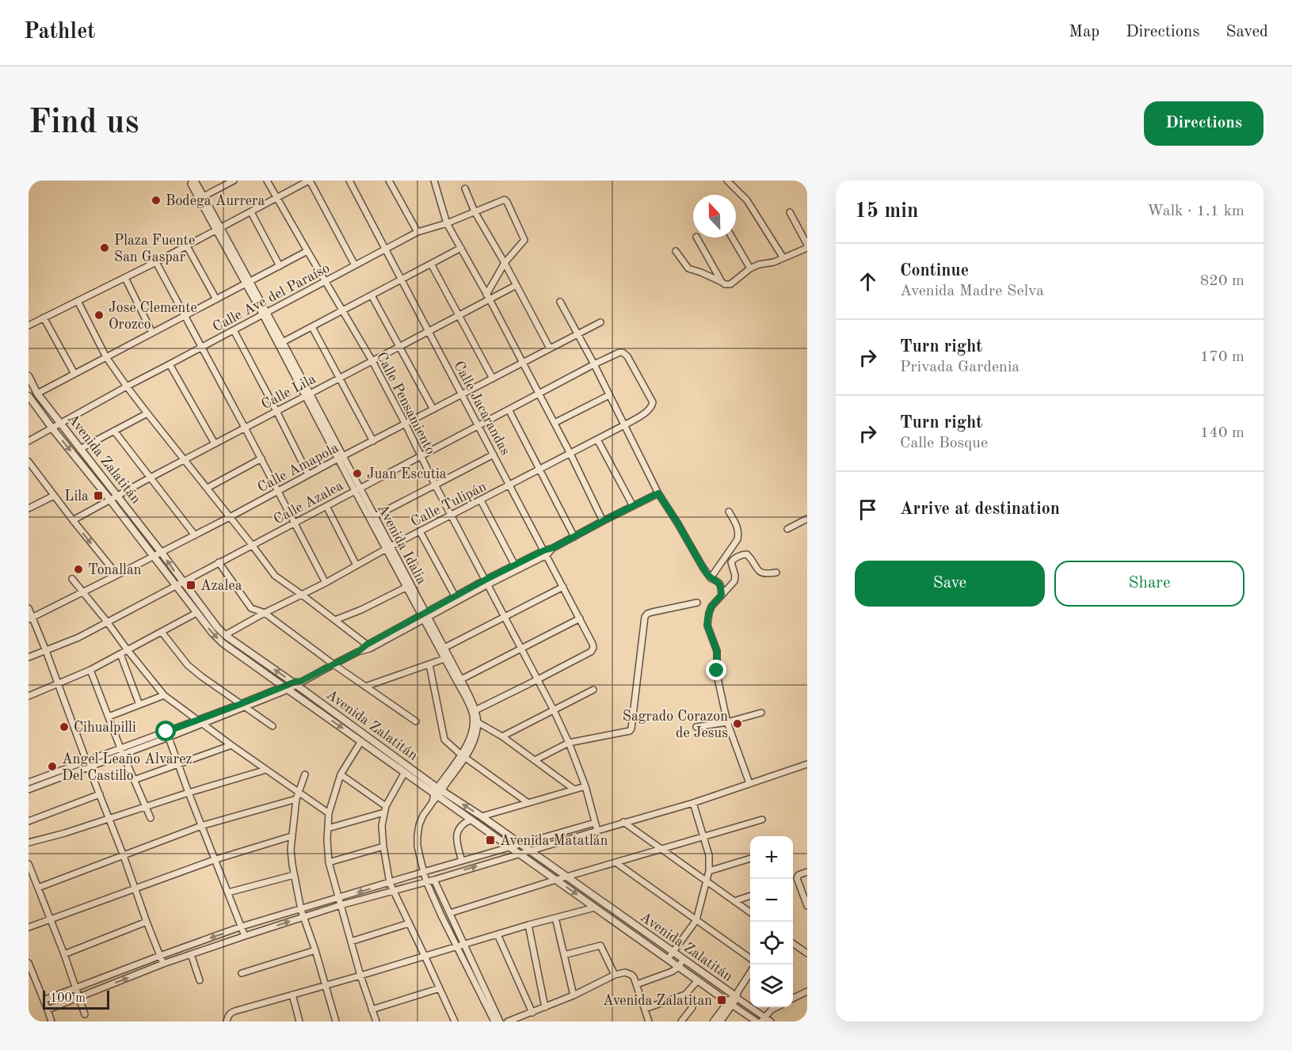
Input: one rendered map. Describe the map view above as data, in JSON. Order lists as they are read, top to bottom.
{
  "streets": {
    "street": [
      "Calle Ave del Paraíso",
      "Calle Lila",
      "Calle Pensamiento",
      "Calle Jacarandas",
      "Avenida Zalatitán",
      "Calle Amapola",
      "Calle Azalea",
      "Calle Tulipán",
      "Avenida Idalia"
    ]
  },
  "crossings": [
    ["Calle Ave del Paraíso", "Calle Pensamiento"],
    ["Calle Ave del Paraíso", "Calle Jacarandas"],
    ["Calle Ave del Paraíso", "Avenida Zalatitán"],
    ["Calle Ave del Paraíso", "Avenida Idalia"],
    ["Calle Lila", "Calle Pensamiento"],
    ["Calle Lila", "Calle Jacarandas"],
    ["Calle Lila", "Avenida Zalatitán"],
    ["Calle Lila", "Avenida Idalia"],
    ["Calle Pensamiento", "Calle Jacarandas"],
    ["Calle Pensamiento", "Calle Amapola"],
    ["Calle Pensamiento", "Calle Azalea"],
    ["Calle Pensamiento", "Calle Tulipán"],
    ["Calle Jacarandas", "Calle Amapola"],
    ["Calle Jacarandas", "Calle Azalea"],
    ["Calle Jacarandas", "Calle Tulipán"],
    ["Avenida Zalatitán", "Calle Amapola"],
    ["Avenida Zalatitán", "Calle Azalea"],
    ["Avenida Zalatitán", "Calle Tulipán"],
    ["Avenida Zalatitán", "Avenida Idalia"],
    ["Calle Amapola", "Avenida Idalia"],
    ["Calle Azalea", "Calle Tulipán"],
    ["Calle Azalea", "Avenida Idalia"],
    ["Calle Tulipán", "Avenida Idalia"]
  ],
  "places": {
    "other": [
      "Bodega Aurrera",
      "Plaza Fuente San Gaspar",
      "Jose Clemente Orozco",
      "Juan Escutia",
      "Tonallan",
      "Sagrado Corazon de Jesus",
      "Cihualpilli",
      "Angel Leaño Alvarez Del Castillo"
    ],
    "transit": [
      "Lila",
      "Azalea",
      "Avenida Matatlán",
      "Avenida Zalatitan"
    ]
  },
  "scale_bar": "100 m",
  "north": "top",
  "page": {
    "header": "Pathlet",
    "nav": ["Map", "Directions", "Saved"],
    "buttons": [
      "Directions",
      ["Save", "Share"]
    ],
    "title": "Find us",
    "heading": ["15 min", "Walk · 1.1 km"],
    "list": [
      ["Continue", "Avenida Madre Selva", "820 m"],
      ["Turn right", "Privada Gardenia", "170 m"],
      ["Turn right", "Calle Bosque", "140 m"],
      "Arrive at destination"
    ],
    "map_buttons": ["+", "−"],
    "scale": "100 m"
  }
}
